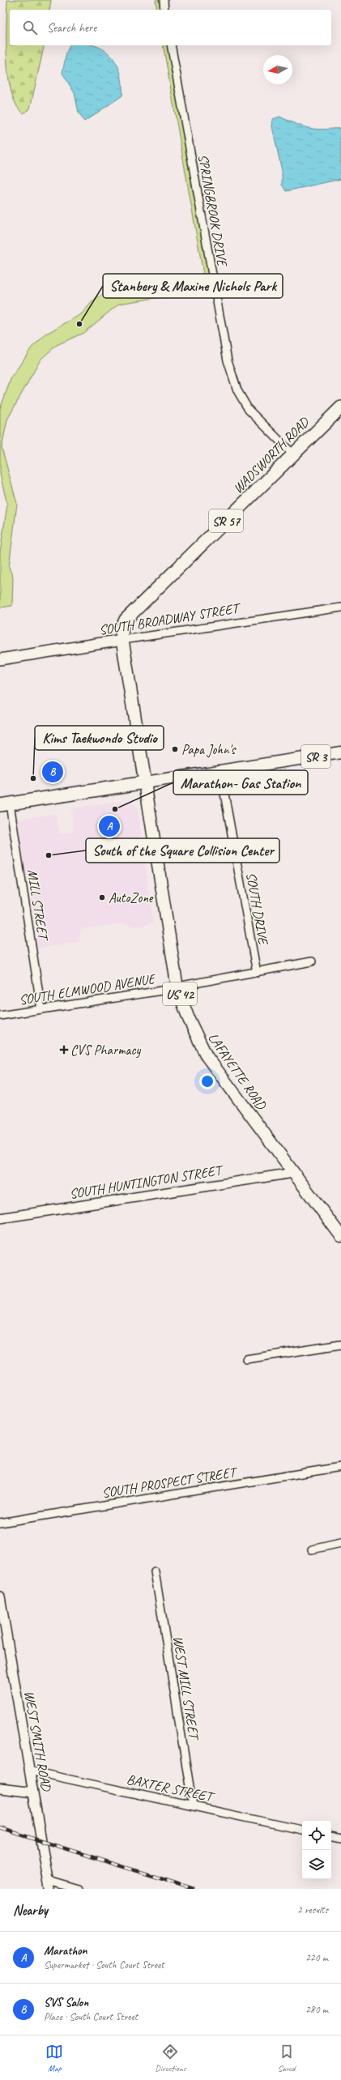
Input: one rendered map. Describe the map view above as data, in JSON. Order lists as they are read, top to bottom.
{
  "streets": {
    "highway": ["WADSWORTH ROAD", "SR 57"],
    "main road": [
      "SOUTH BROADWAY STREET",
      "SR 3",
      "US 42",
      "LAFAYETTE ROAD"
    ],
    "street": [
      "SPRINGBROOK DRIVE",
      "MILL STREET",
      "SOUTH DRIVE",
      "SOUTH ELMWOOD AVENUE",
      "SOUTH HUNTINGTON STREET",
      "SOUTH PROSPECT STREET",
      "WEST MILL STREET",
      "WEST SMITH ROAD",
      "BAXTER STREET"
    ]
  },
  "crossings": [
    ["SPRINGBROOK DRIVE", "WADSWORTH ROAD"],
    ["WADSWORTH ROAD", "SOUTH BROADWAY STREET"],
    ["WADSWORTH ROAD", "SR 3"],
    ["WADSWORTH ROAD", "LAFAYETTE ROAD"],
    ["SR 3", "SOUTH DRIVE"],
    ["SR 3", "LAFAYETTE ROAD"],
    ["MILL STREET", "SOUTH ELMWOOD AVENUE"],
    ["SOUTH DRIVE", "SOUTH ELMWOOD AVENUE"],
    ["SOUTH ELMWOOD AVENUE", "LAFAYETTE ROAD"],
    ["LAFAYETTE ROAD", "SOUTH HUNTINGTON STREET"],
    ["WEST MILL STREET", "BAXTER STREET"],
    ["WEST SMITH ROAD", "BAXTER STREET"]
  ],
  "places": {
    "other": [
      "Stanbery & Maxine Nichols Park",
      "Papa John's",
      "Kims Taekwondo Studio",
      "Marathon- Gas Station",
      "South of the Square Collision Center",
      "AutoZone"
    ],
    "health": ["CVS Pharmacy"]
  },
  "north": "left",
  "page": {
    "search": "Search here",
    "pins": ["B", "A"],
    "heading": ["Nearby", "2 results"],
    "list": [
      {
        "mark": "A",
        "name": "Marathon",
        "note": "Supermarket · South Court Street",
        "value": "220 m"
      },
      {
        "mark": "B",
        "name": "SVS Salon",
        "note": "Place · South Court Street",
        "value": "280 m"
      }
    ],
    "nav": ["Map", "Directions", "Saved"]
  }
}
